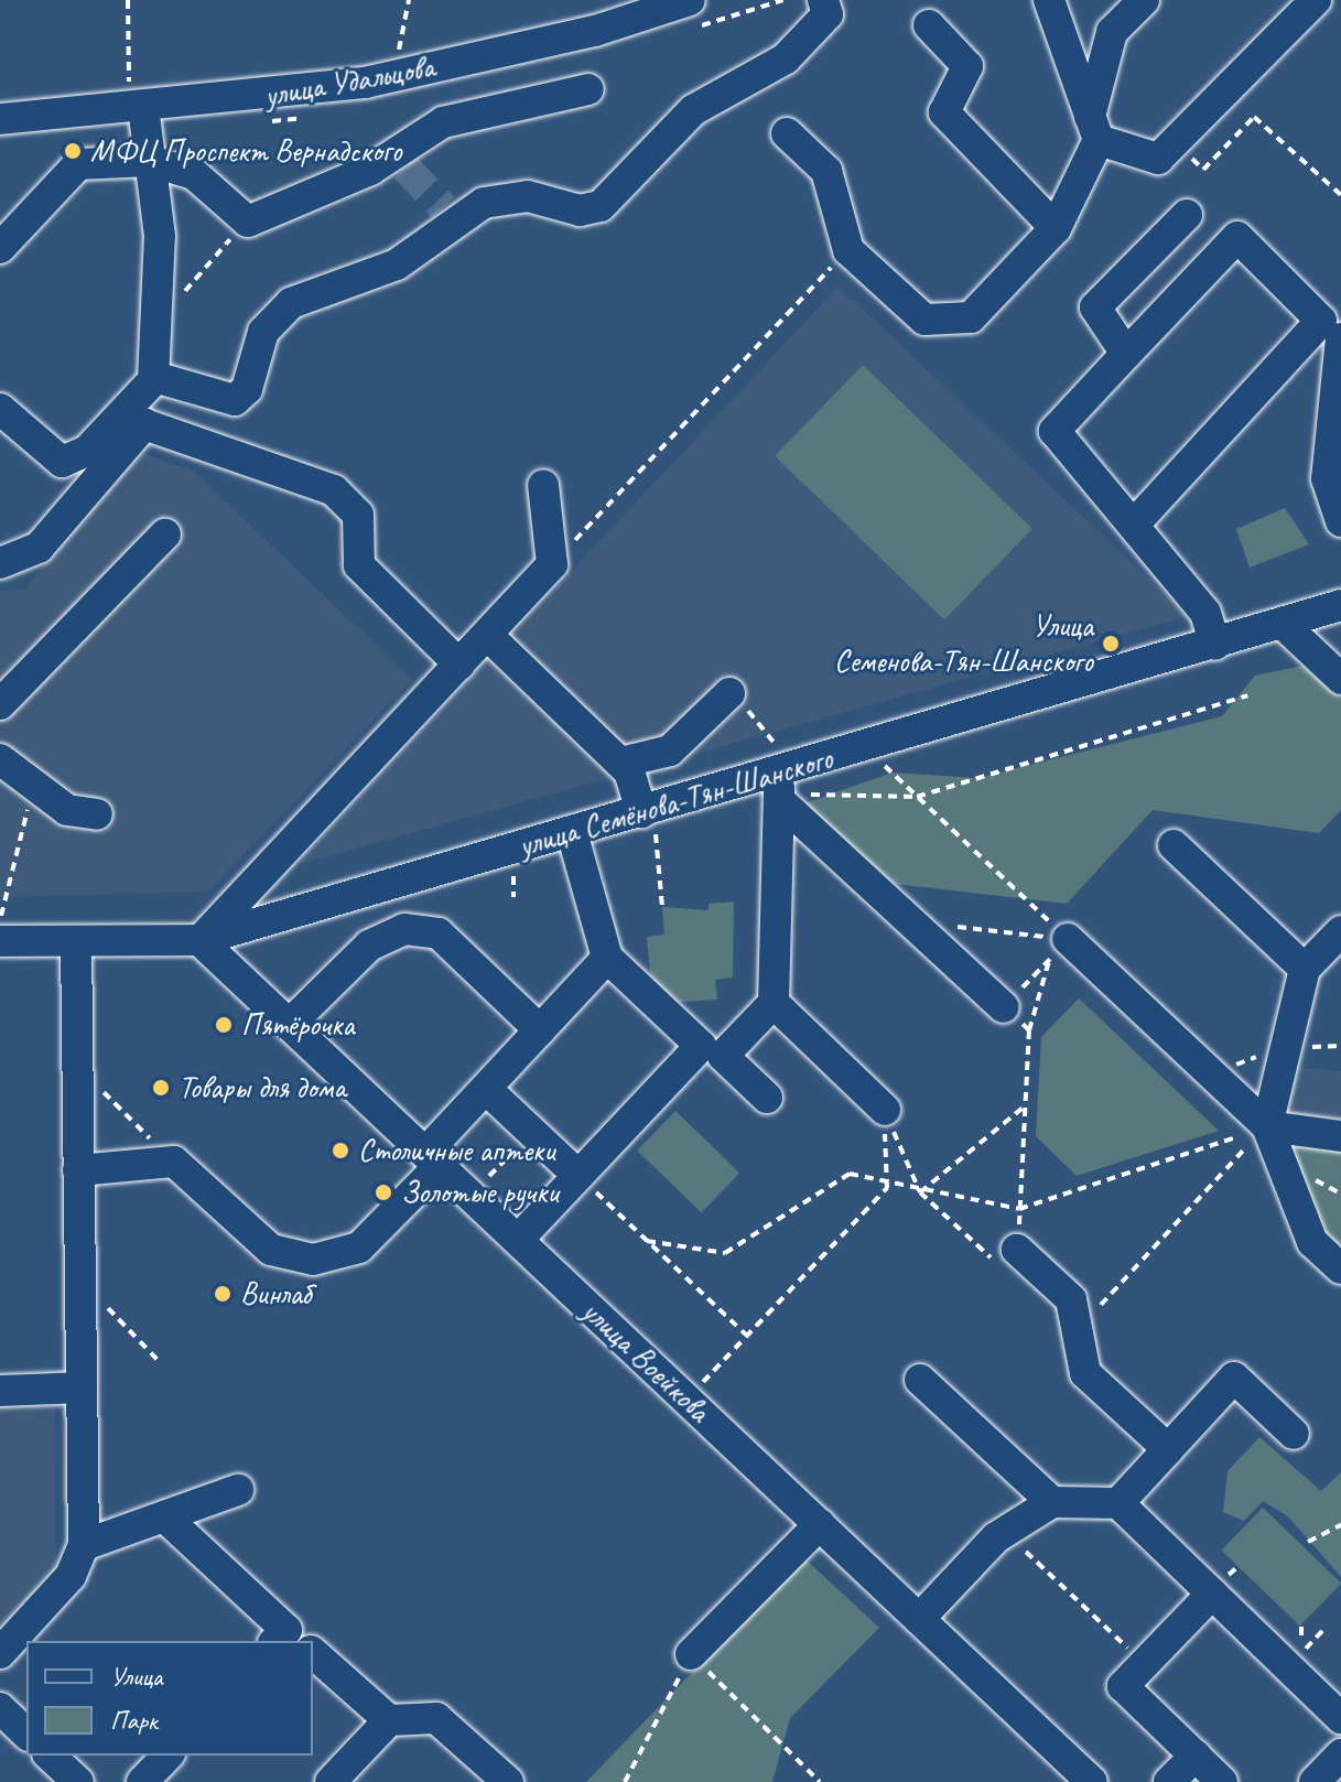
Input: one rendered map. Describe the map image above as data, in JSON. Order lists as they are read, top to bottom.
{
  "streets": {
    "street": ["улица Удальцова", "улица Семёнова-Тян-Шанского", "улица Воейкова"]
  },
  "crossings": [
    ["улица Семёнова-Тян-Шанского", "улица Воейкова"]
  ],
  "places": [
    "МФЦ Проспект Вернадского",
    "Улица Семенова-Тян-Шанского",
    "Пятёрочка",
    "Товары для дома",
    "Столичные аптеки",
    "Золотые ручки",
    "Винлаб"
  ],
  "legend": ["Улица", "Парк"]
}
